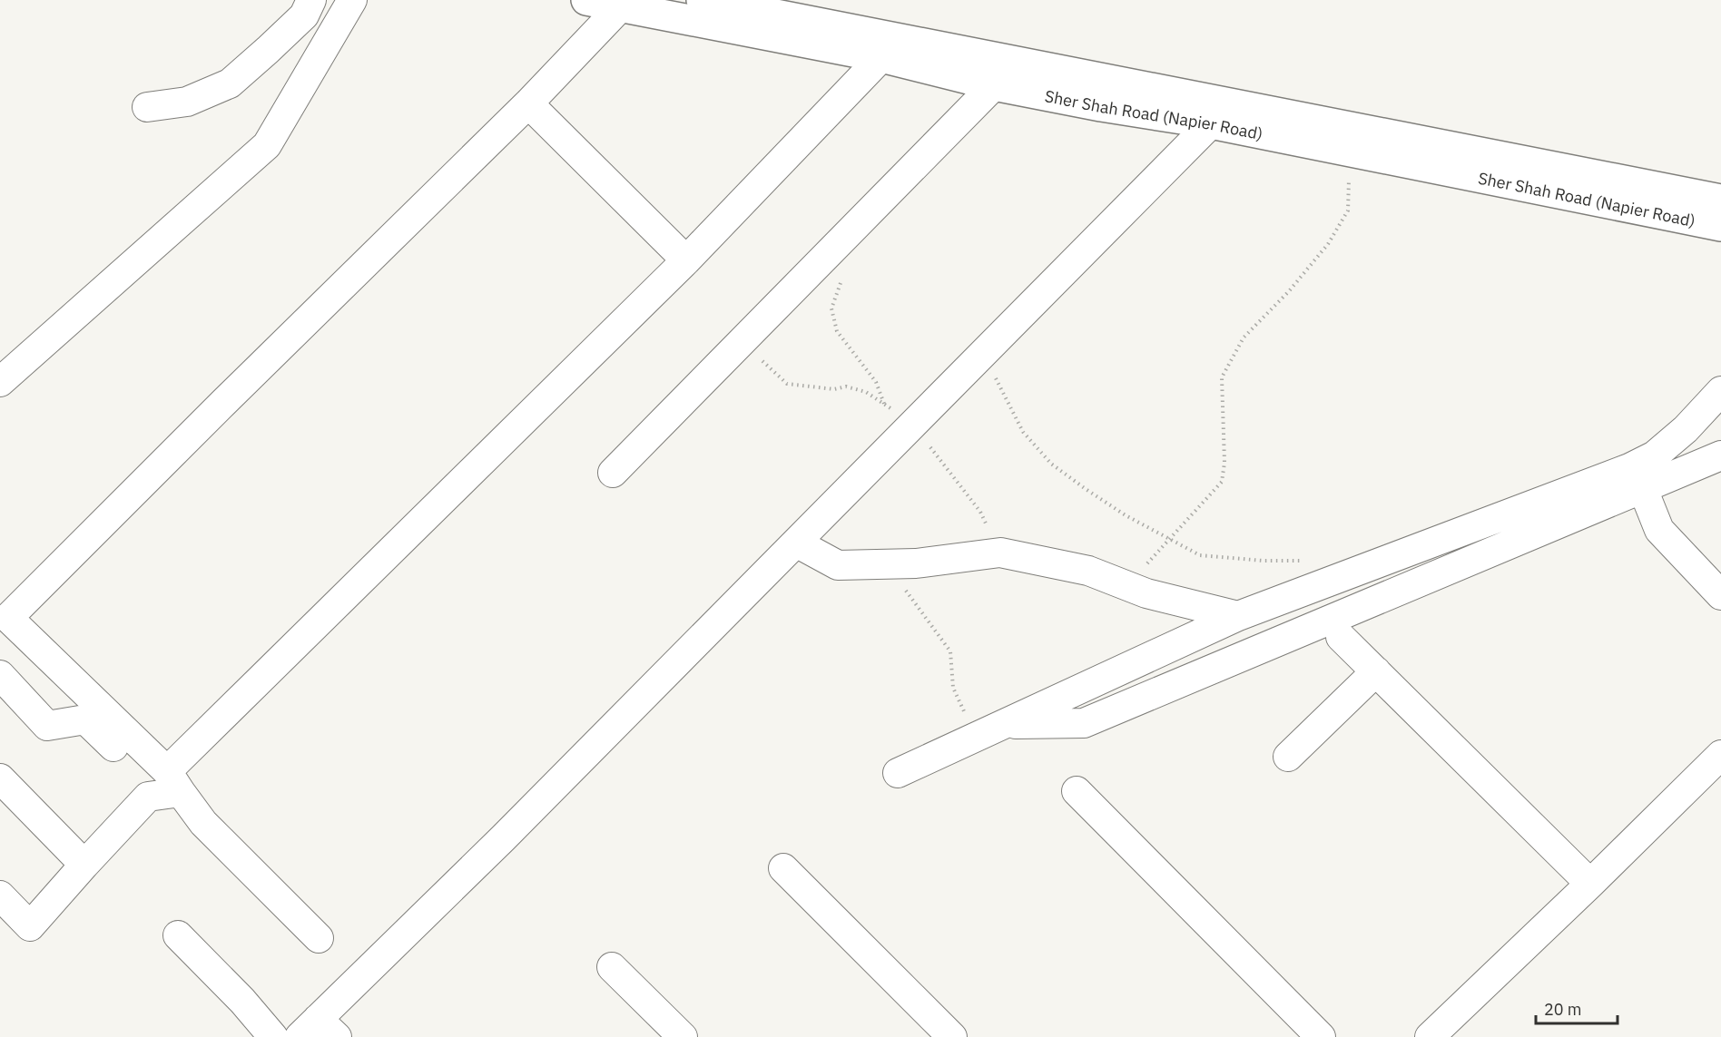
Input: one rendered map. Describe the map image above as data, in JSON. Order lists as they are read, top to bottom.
{
  "streets": {
    "main road": ["Sher Shah Road (Napier Road)"]
  },
  "scale_bar": "20 m"
}
